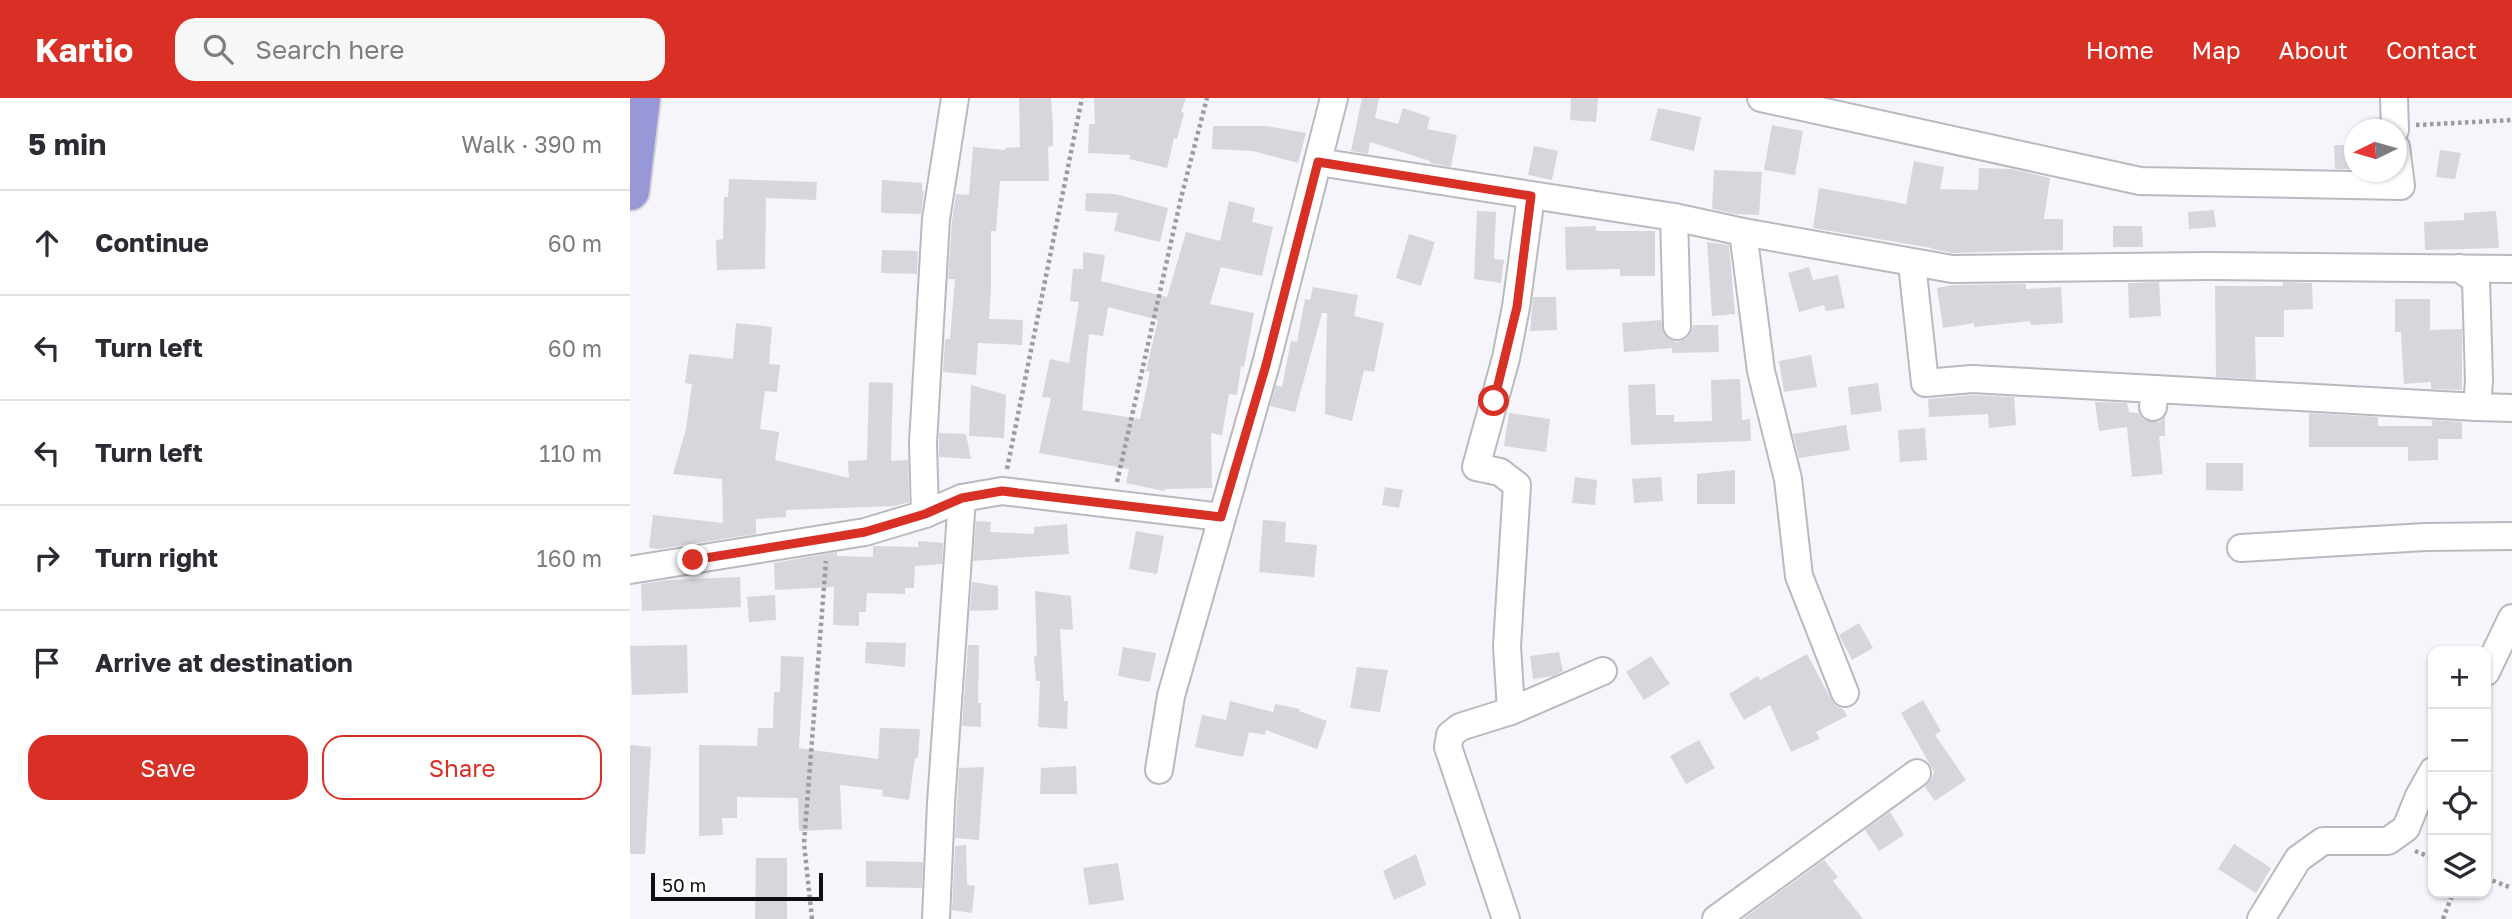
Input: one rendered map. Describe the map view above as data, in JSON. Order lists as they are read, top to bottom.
{
  "scale_bar": "50 m",
  "north": "left",
  "page": {
    "header": "Kartio",
    "search": "Search here",
    "nav": [
      "Home",
      "Map",
      "About",
      "Contact"
    ],
    "heading": ["5 min", "Walk · 390 m"],
    "list": [
      ["Continue", "60 m"],
      ["Turn left", "60 m"],
      ["Turn left", "110 m"],
      ["Turn right", "160 m"],
      "Arrive at destination"
    ],
    "map_buttons": ["+", "−"],
    "buttons": ["Save", "Share"],
    "scale": "50 m"
  }
}
